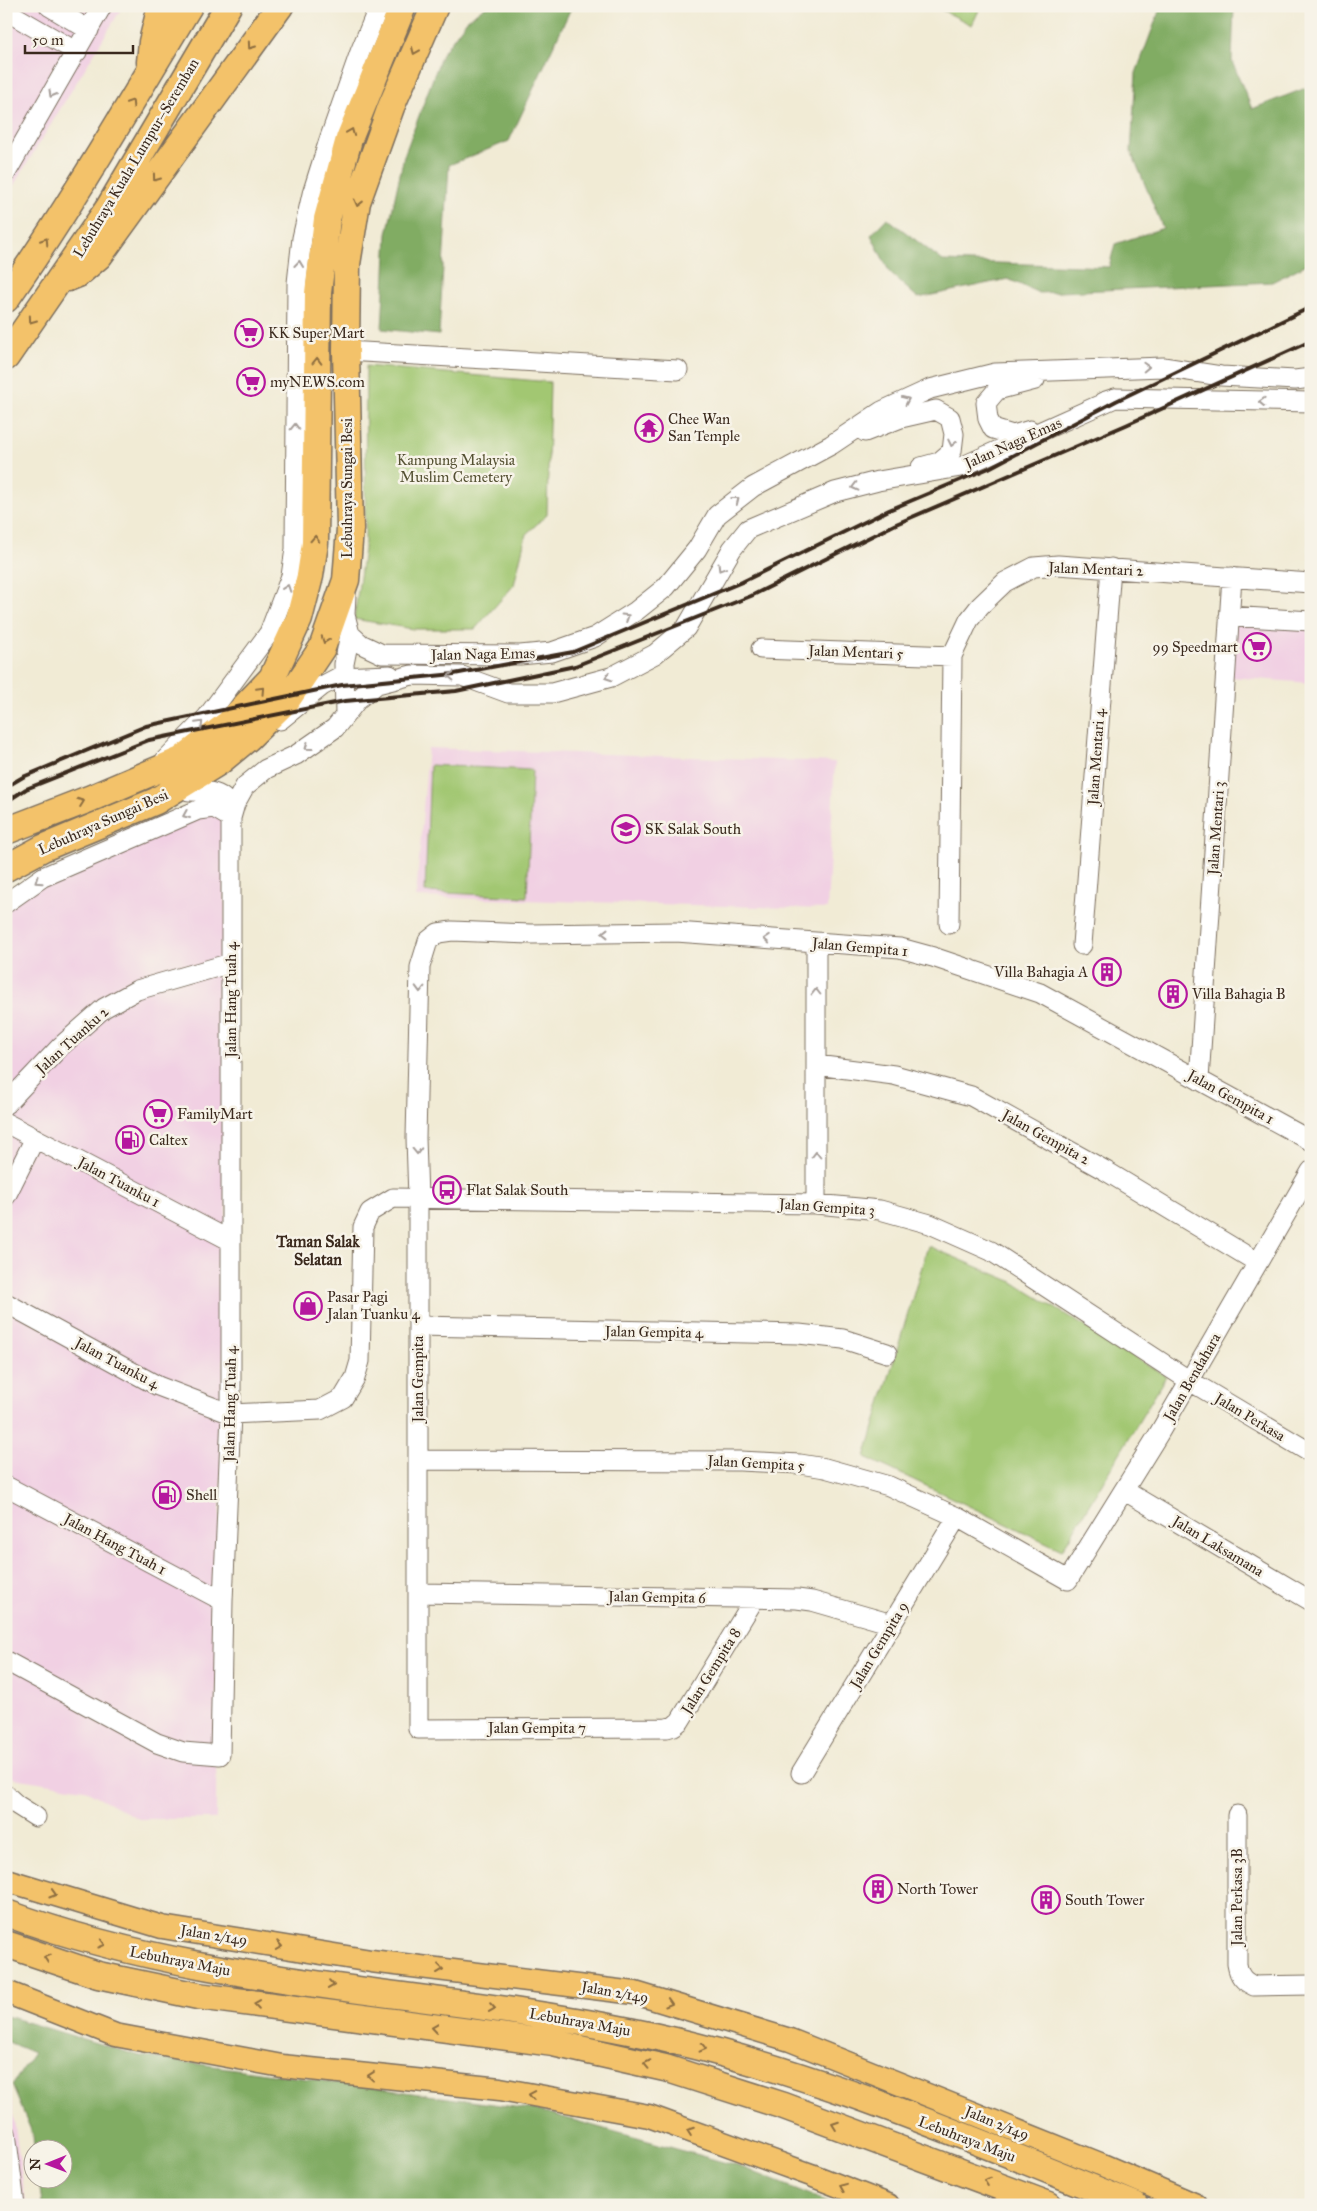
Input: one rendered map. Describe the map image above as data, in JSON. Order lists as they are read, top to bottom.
{
  "streets": {
    "highway": ["Lebuhraya Kuala Lumpur–Seremban", "Lebuhraya Sungai Besi", "Lebuhraya Maju"],
    "main road": ["Jalan 2/149"],
    "street": [
      "Jalan Naga Emas",
      "Jalan Mentari 2",
      "Jalan Mentari 5",
      "Jalan Mentari 4",
      "Jalan Mentari 3",
      "Jalan Gempita 1",
      "Jalan Hang Tuah 4",
      "Jalan Tuanku 2",
      "Jalan Gempita 2",
      "Jalan Tuanku 1",
      "Jalan Gempita 3",
      "Jalan Gempita 4",
      "Jalan Tuanku 4",
      "Jalan Bendahara",
      "Jalan Gempita",
      "Jalan Perkasa",
      "Jalan Gempita 5",
      "Jalan Hang Tuah 1",
      "Jalan Laksamana",
      "Jalan Gempita 6",
      "Jalan Gempita 9",
      "Jalan Gempita 8",
      "Jalan Gempita 7",
      "Jalan Perkasa 3B"
    ]
  },
  "crossings": [
    ["Jalan Naga Emas", "Jalan Hang Tuah 4"],
    ["Jalan Mentari 2", "Jalan Mentari 5"],
    ["Jalan Mentari 2", "Jalan Mentari 4"],
    ["Jalan Mentari 2", "Jalan Mentari 3"],
    ["Jalan Mentari 3", "Jalan Gempita 1"],
    ["Jalan Gempita 1", "Jalan Gempita"],
    ["Jalan Hang Tuah 4", "Jalan Tuanku 2"],
    ["Jalan Hang Tuah 4", "Jalan Tuanku 1"],
    ["Jalan Hang Tuah 4", "Jalan Gempita 3"],
    ["Jalan Hang Tuah 4", "Jalan Tuanku 4"],
    ["Jalan Hang Tuah 4", "Jalan Hang Tuah 1"],
    ["Jalan Gempita 2", "Jalan Bendahara"],
    ["Jalan Gempita 3", "Jalan Tuanku 4"],
    ["Jalan Gempita 3", "Jalan Bendahara"],
    ["Jalan Gempita 3", "Jalan Gempita"],
    ["Jalan Gempita 3", "Jalan Perkasa"],
    ["Jalan Gempita 4", "Jalan Gempita"],
    ["Jalan Bendahara", "Jalan Perkasa"],
    ["Jalan Bendahara", "Jalan Gempita 5"],
    ["Jalan Bendahara", "Jalan Laksamana"],
    ["Jalan Gempita", "Jalan Gempita 5"],
    ["Jalan Gempita", "Jalan Gempita 6"],
    ["Jalan Gempita", "Jalan Gempita 7"],
    ["Jalan Gempita 5", "Jalan Gempita 9"],
    ["Jalan Gempita 6", "Jalan Gempita 9"],
    ["Jalan Gempita 6", "Jalan Gempita 8"],
    ["Jalan Gempita 8", "Jalan Gempita 7"]
  ],
  "one_way": ["Jalan Gempita 1"],
  "districts": ["Taman Salak Selatan"],
  "parks": ["Kampung Malaysia Muslim Cemetery"],
  "places": {
    "supermarket": [
      "KK Super Mart",
      "myNEWS.com",
      "99 Speedmart",
      "FamilyMart"
    ],
    "temple": ["Chee Wan San Temple"],
    "school or university": ["SK Salak South"],
    "building": [
      "Villa Bahagia A",
      "Villa Bahagia B",
      "North Tower",
      "South Tower"
    ],
    "fuel station": ["Caltex", "Shell"],
    "bus stop": ["Flat Salak South"],
    "shop": ["Pasar Pagi Jalan Tuanku 4"]
  },
  "scale_bar": "50 m",
  "north": "left"
}
